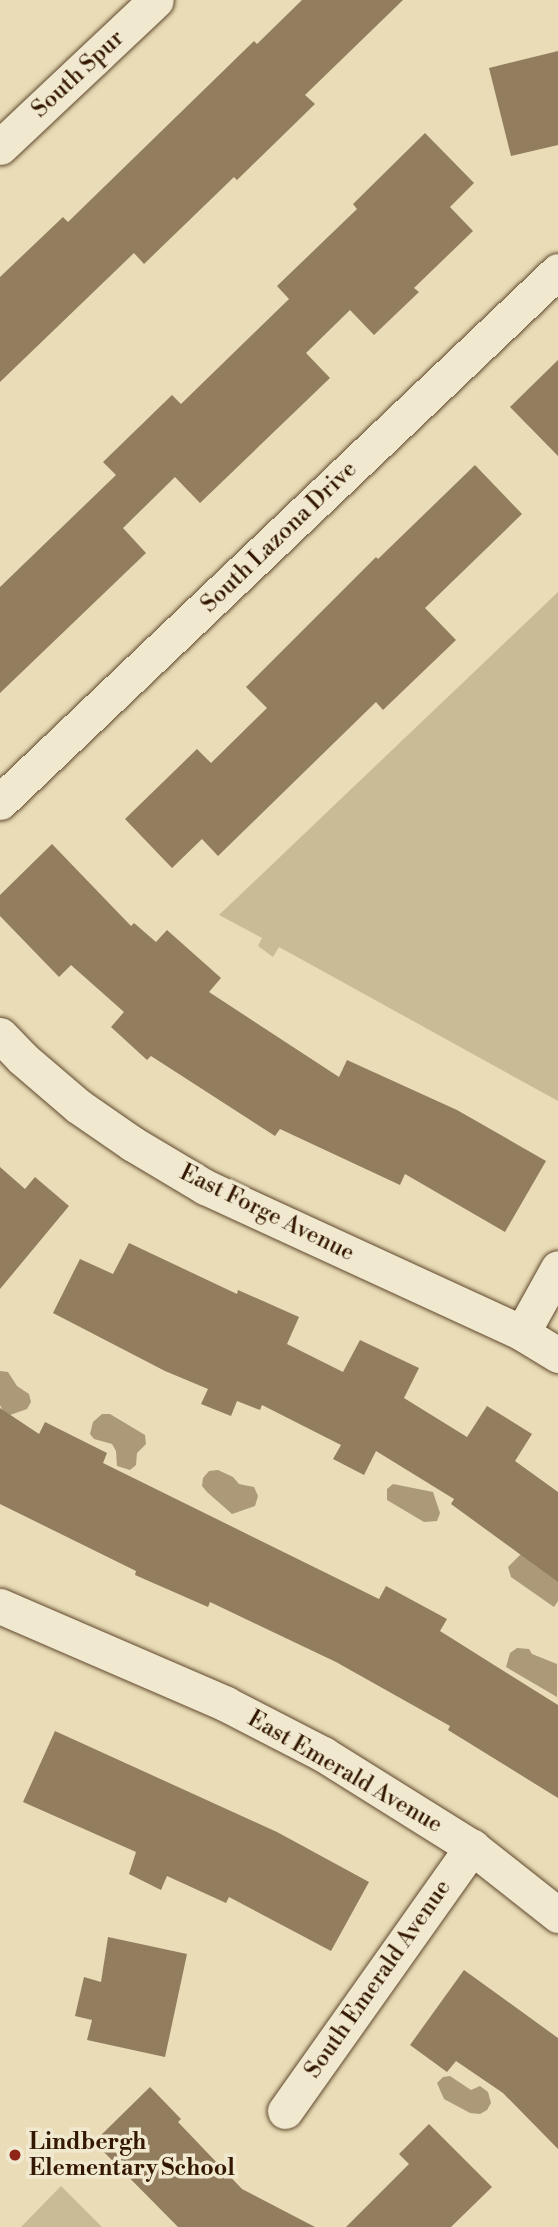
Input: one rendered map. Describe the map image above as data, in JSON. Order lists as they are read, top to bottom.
{
  "streets": {
    "street": [
      "South Spur",
      "South Lazona Drive",
      "East Forge Avenue",
      "East Emerald Avenue",
      "South Emerald Avenue"
    ]
  },
  "crossings": [
    ["East Emerald Avenue", "South Emerald Avenue"]
  ],
  "places": ["Lindbergh Elementary School"]
}
